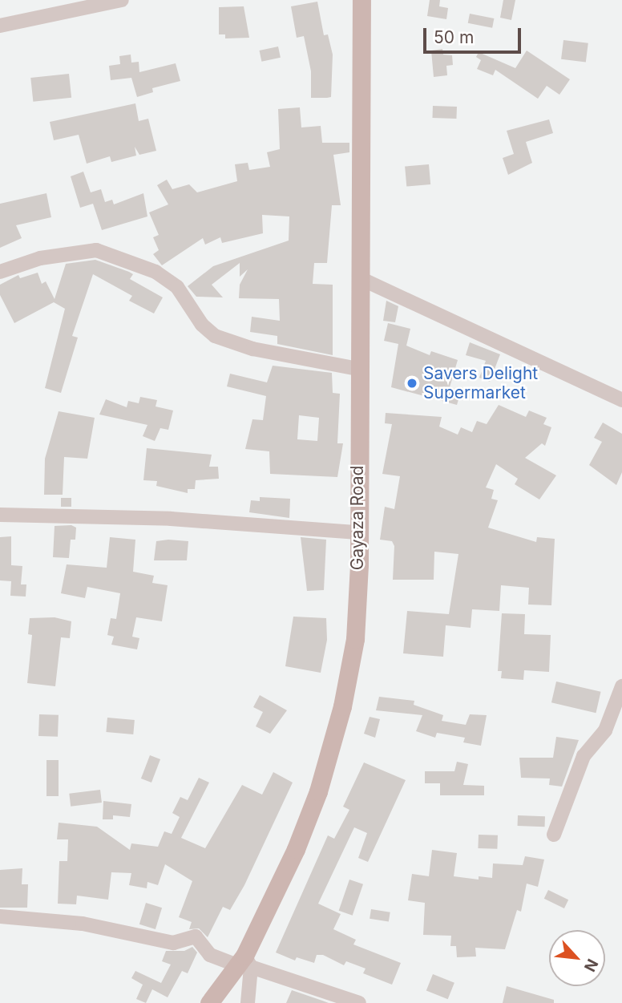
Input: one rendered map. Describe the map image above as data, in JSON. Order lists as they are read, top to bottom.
{
  "streets": {
    "main road": ["Gayaza Road"]
  },
  "places": ["Savers Delight Supermarket"],
  "scale_bar": "50 m",
  "north": "bottom right"
}
